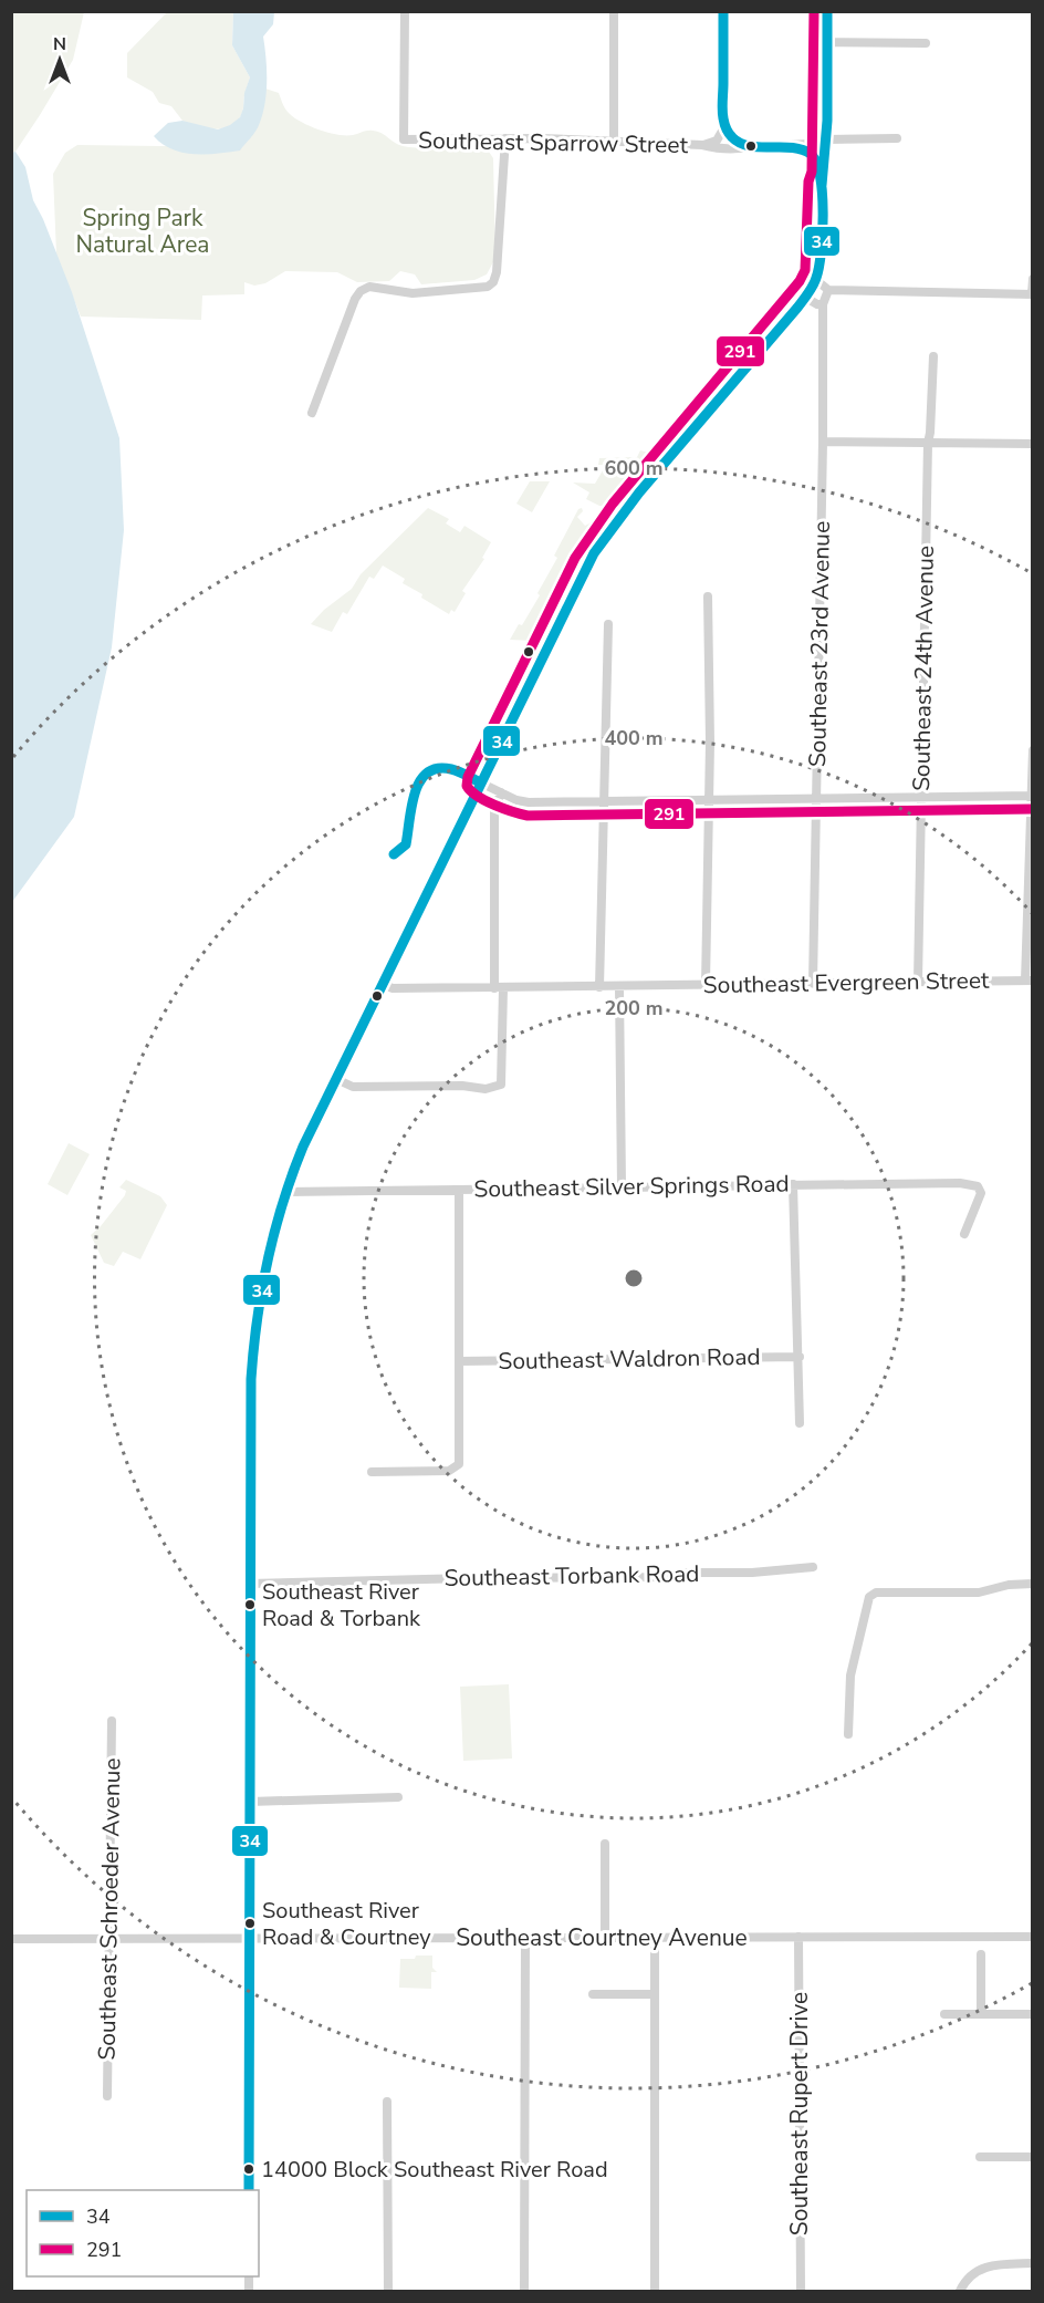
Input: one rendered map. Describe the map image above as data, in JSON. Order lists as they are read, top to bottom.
{
  "streets": {
    "street": [
      "Southeast Sparrow Street",
      "Southeast 23rd Avenue",
      "Southeast 24th Avenue",
      "Southeast Evergreen Street",
      "Southeast Silver Springs Road",
      "Southeast Waldron Road",
      "Southeast Torbank Road",
      "Southeast Schroeder Avenue",
      "Southeast Courtney Avenue",
      "Southeast Rupert Drive"
    ]
  },
  "crossings": [
    ["Southeast 23rd Avenue", "Southeast Evergreen Street"],
    ["Southeast 24th Avenue", "Southeast Evergreen Street"],
    ["Southeast Schroeder Avenue", "Southeast Courtney Avenue"],
    ["Southeast Courtney Avenue", "Southeast Rupert Drive"]
  ],
  "parks": ["Spring Park Natural Area"],
  "places": ["Southeast River Road & Torbank", "Southeast River Road & Courtney", "14000 Block Southeast River Road"],
  "lines": ["transit line 34", "transit line 291"],
  "legend": ["34", "291"],
  "north": "top",
  "rings": ["600 m", "400 m", "200 m"]
}
